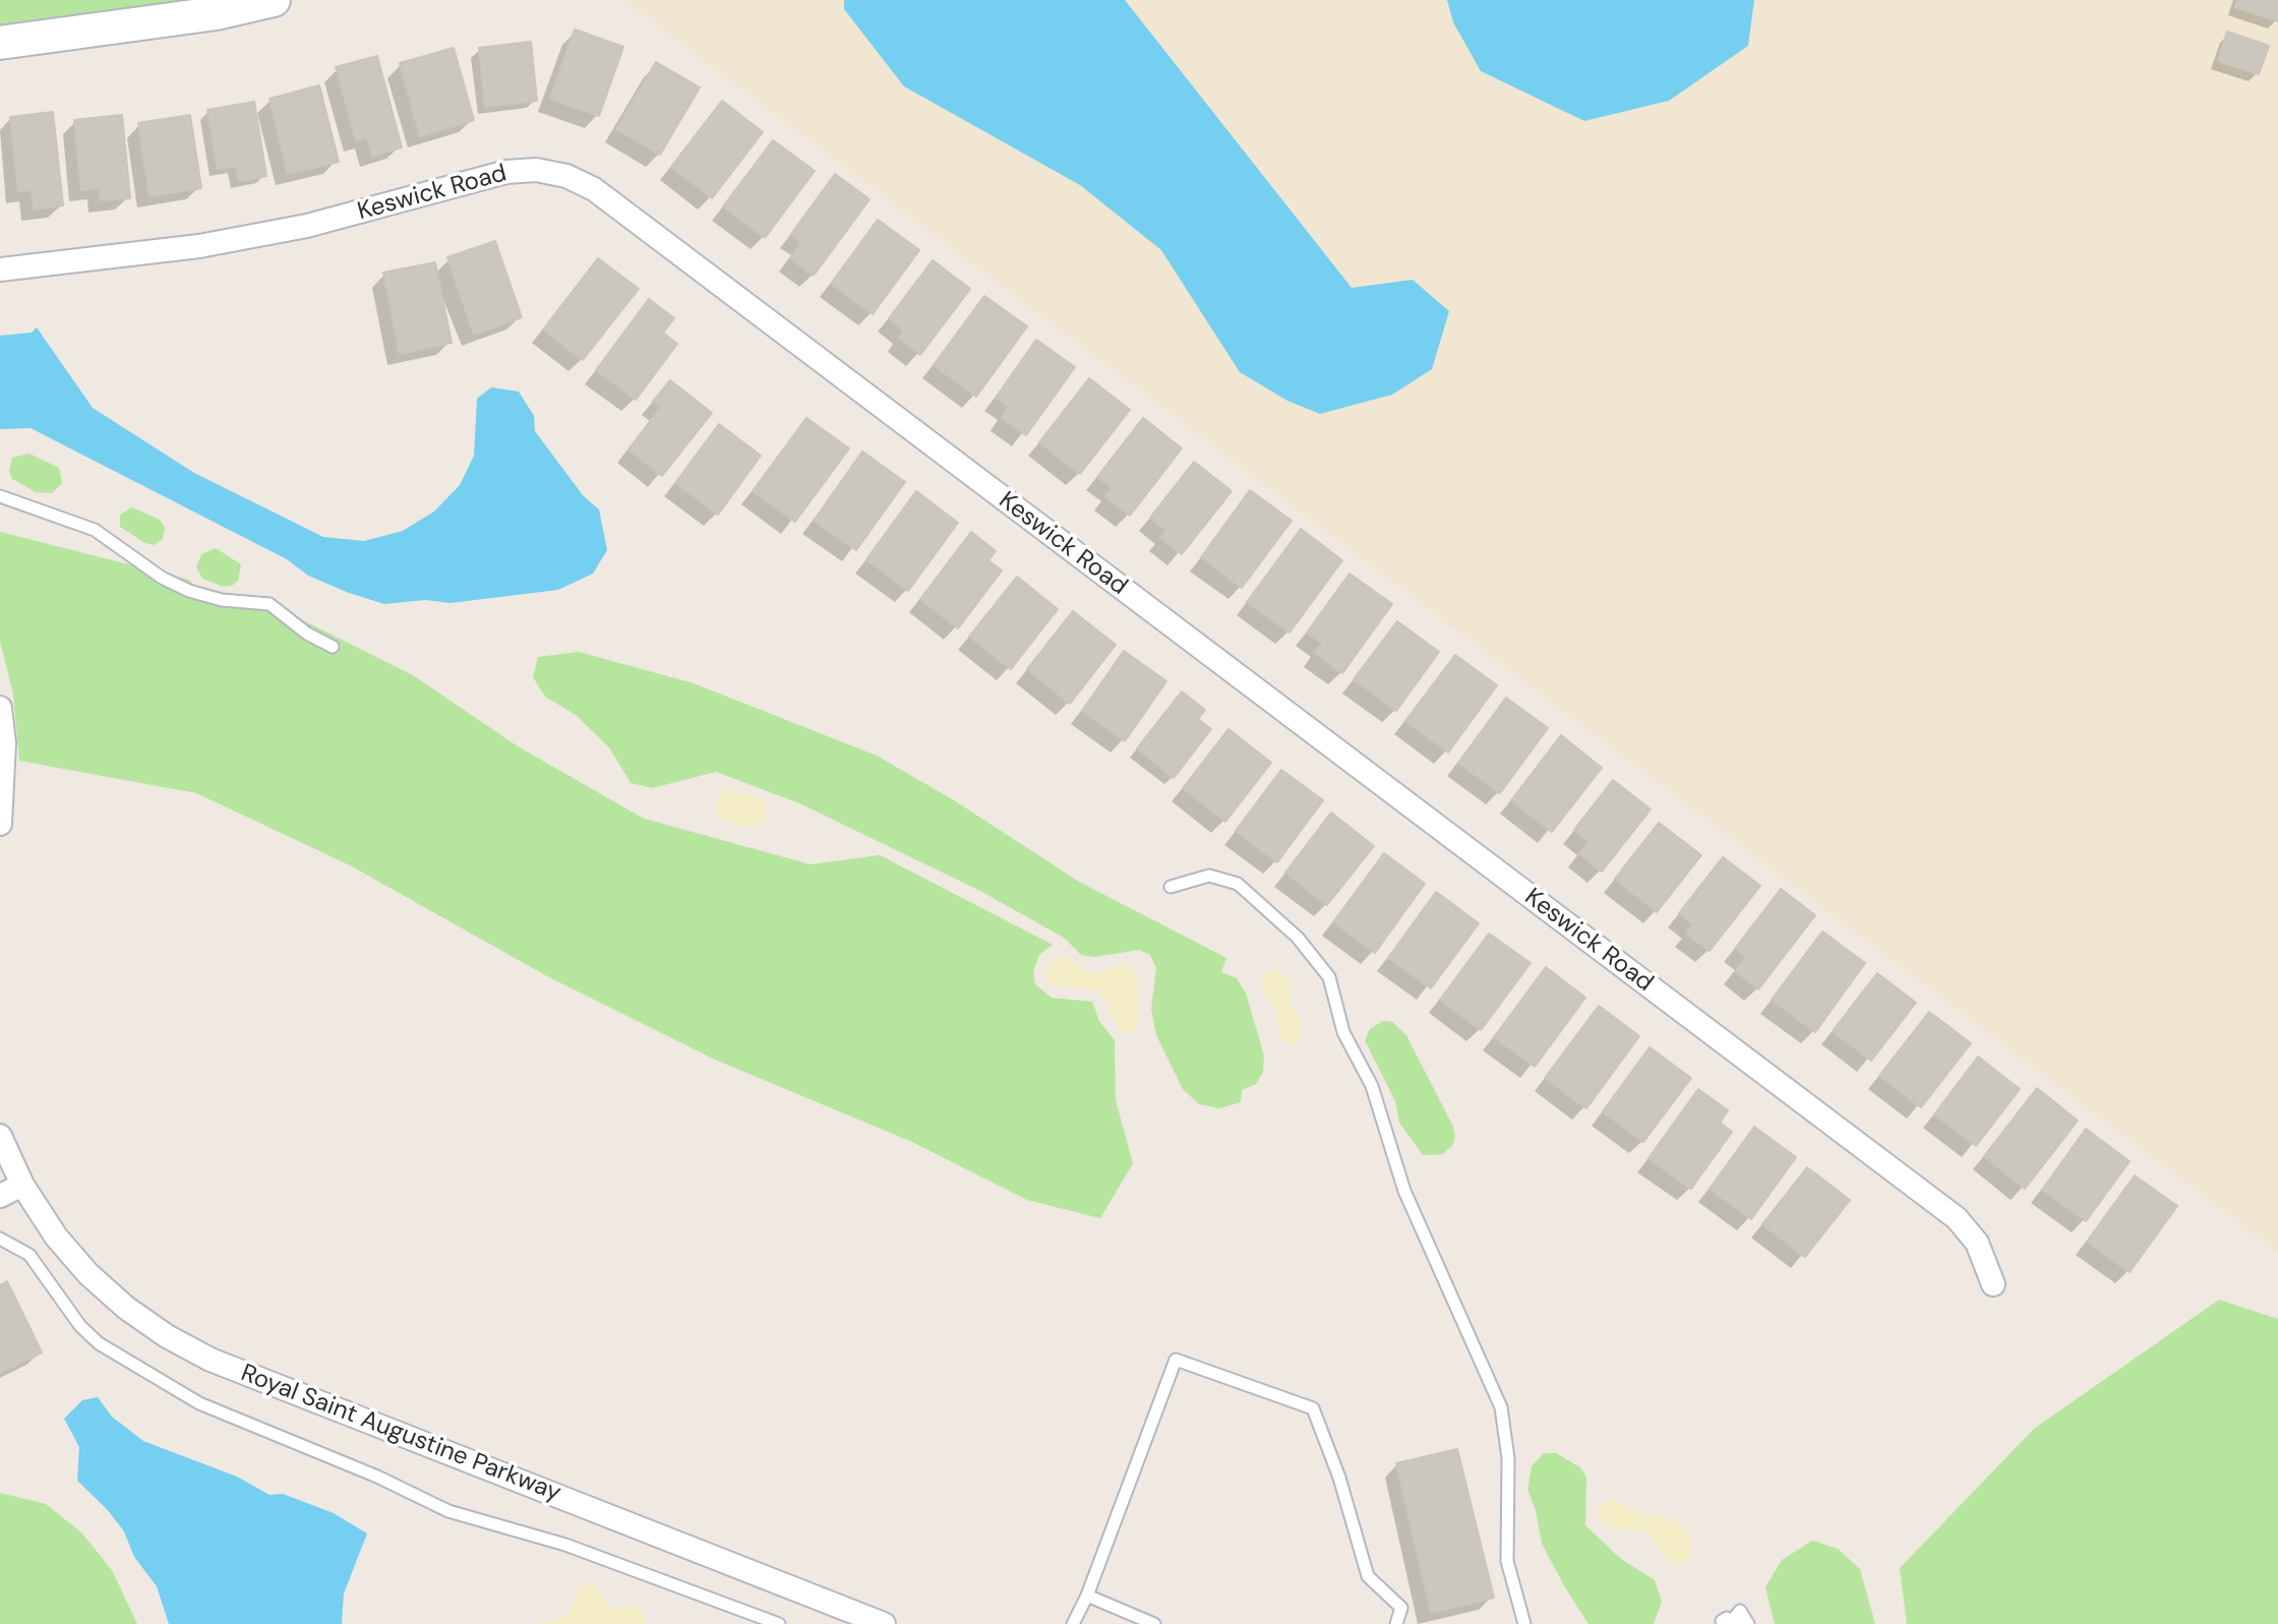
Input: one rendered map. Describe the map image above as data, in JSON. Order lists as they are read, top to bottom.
{
  "streets": {
    "street": ["Keswick Road", "Royal Saint Augustine Parkway"]
  }
}
